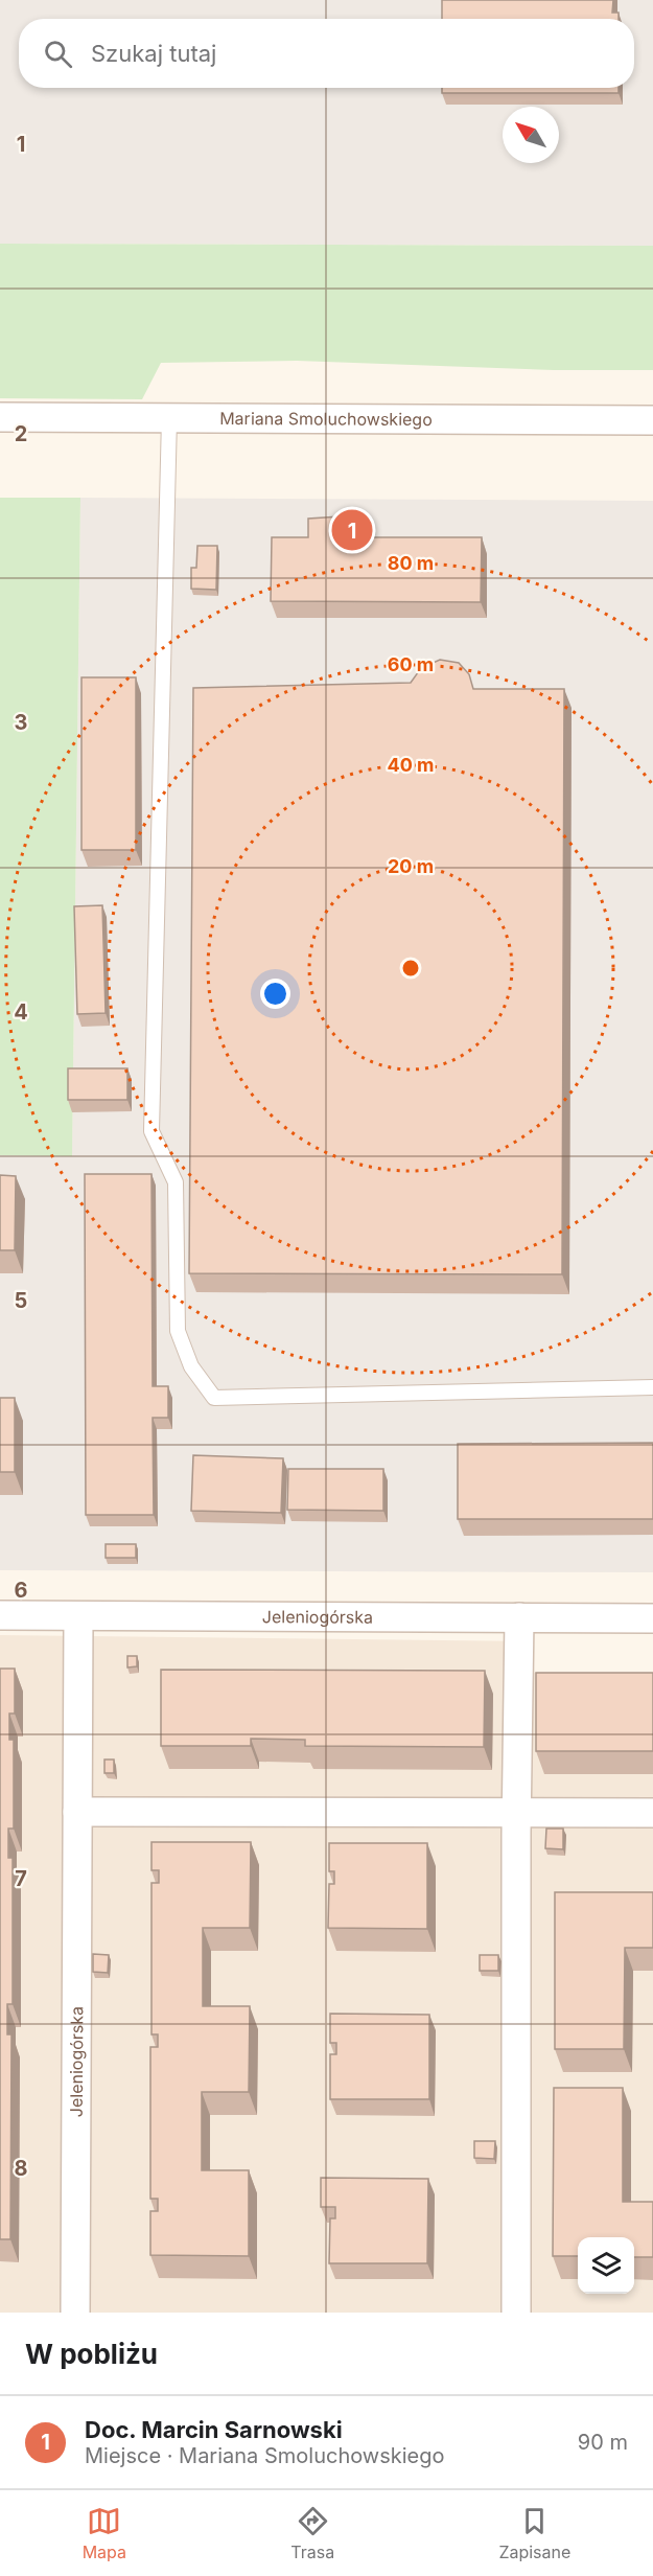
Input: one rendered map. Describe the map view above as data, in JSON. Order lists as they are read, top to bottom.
{
  "streets": {
    "street": ["Mariana Smoluchowskiego", "Jeleniogórska"]
  },
  "north": "top left",
  "page": {
    "search": "Szukaj tutaj",
    "pins": "1",
    "heading": "W pobliżu",
    "list": [
      {
        "mark": "1",
        "name": "Doc. Marcin Sarnowski",
        "note": "Miejsce · Mariana Smoluchowskiego",
        "value": "90 m"
      }
    ],
    "nav": ["Mapa", "Trasa", "Zapisane"]
  },
  "grid": {
    "rows": [
      "1",
      "2",
      "3",
      "4",
      "5",
      "6",
      "7",
      "8"
    ]
  },
  "rings": [
    "80 m",
    "60 m",
    "40 m",
    "20 m"
  ]
}
